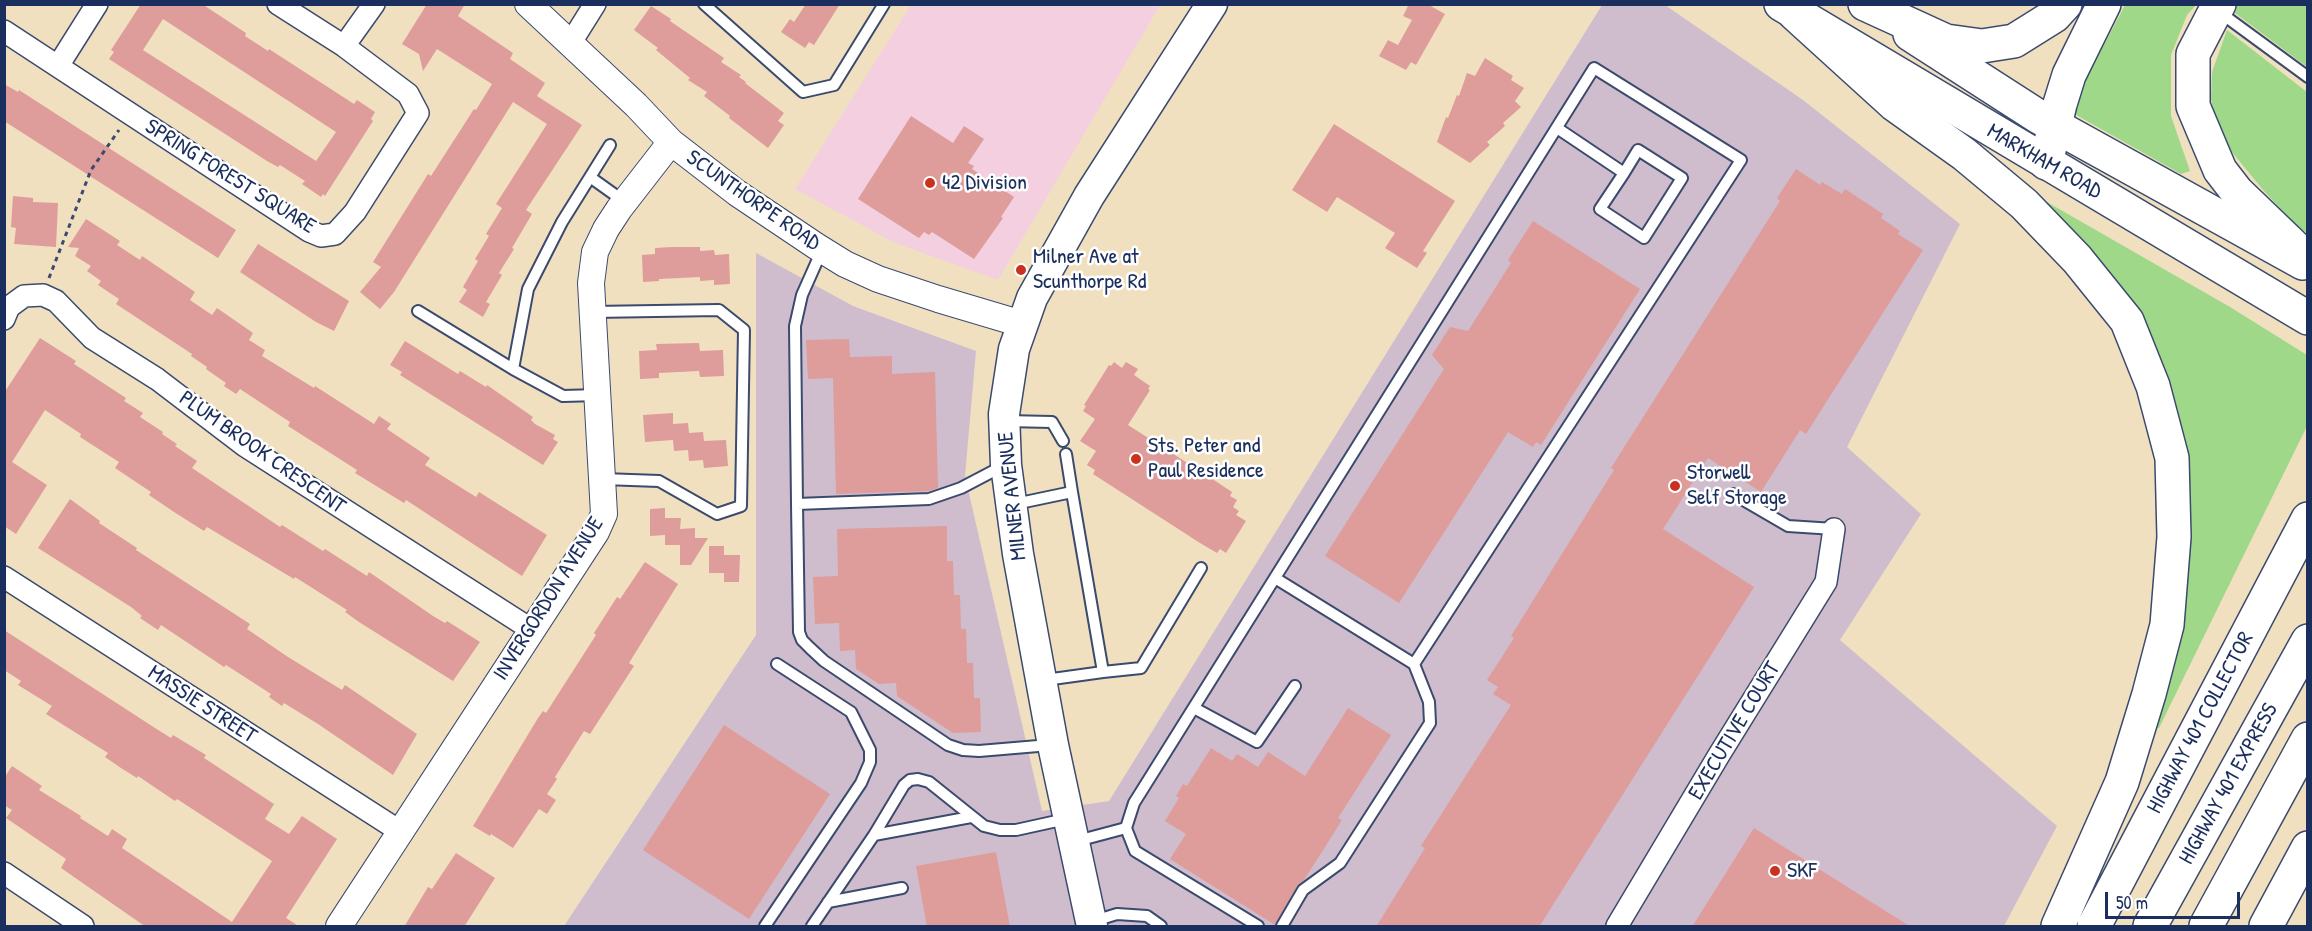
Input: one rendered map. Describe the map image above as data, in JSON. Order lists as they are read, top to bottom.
{
  "streets": {
    "main road": [
      "MARKHAM ROAD",
      "MILNER AVENUE",
      "HIGHWAY 401 COLLECTOR",
      "HIGHWAY 401 EXPRESS"
    ],
    "street": [
      "SPRING FOREST SQUARE",
      "SCUNTHORPE ROAD",
      "PLUM BROOK CRESCENT",
      "INVERGORDON AVENUE",
      "MASSIE STREET",
      "EXECUTIVE COURT"
    ]
  },
  "crossings": [
    ["SCUNTHORPE ROAD", "MILNER AVENUE"],
    ["SCUNTHORPE ROAD", "INVERGORDON AVENUE"],
    ["PLUM BROOK CRESCENT", "INVERGORDON AVENUE"],
    ["INVERGORDON AVENUE", "MASSIE STREET"]
  ],
  "places": [
    "42 Division",
    "Milner Ave at Scunthorpe Rd",
    "Sts. Peter and Paul Residence",
    "Storwell Self Storage",
    "SKF"
  ],
  "scale_bar": "50 m"
}
